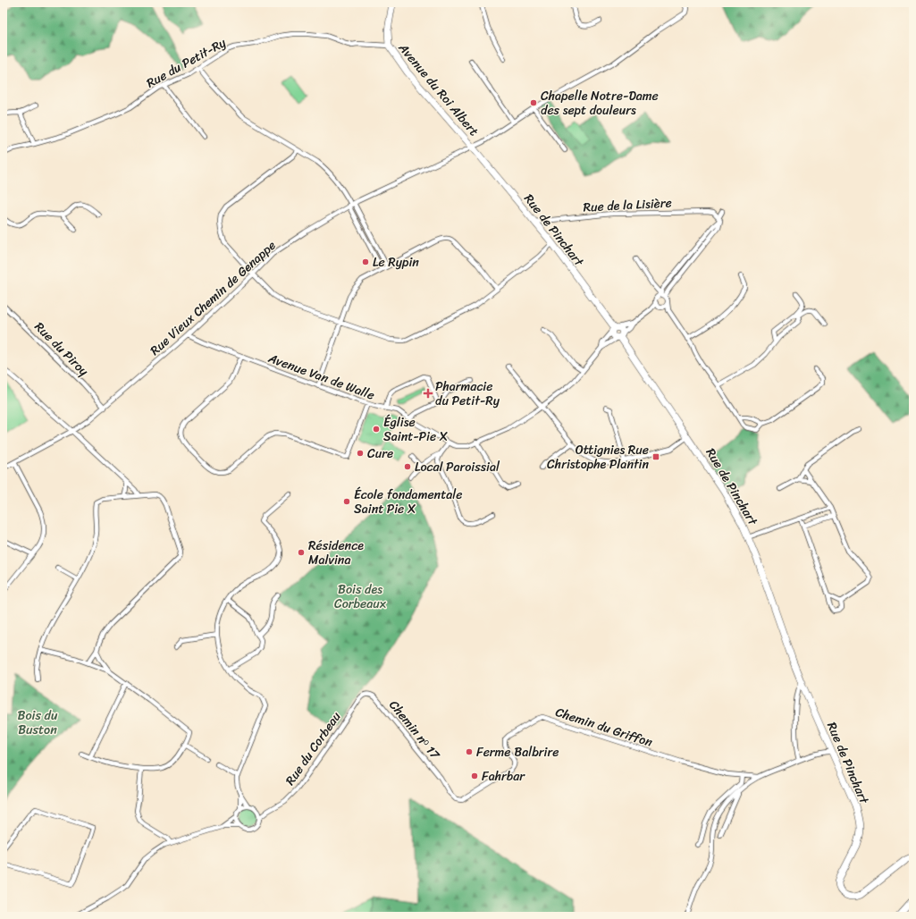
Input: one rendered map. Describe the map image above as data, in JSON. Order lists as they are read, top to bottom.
{
  "streets": {
    "main road": ["Avenue du Roi Albert", "Rue de Pinchart"],
    "street": [
      "Rue du Petit-Ry",
      "Rue de la Lisière",
      "Rue Vieux Chemin de Genappe",
      "Rue du Piroy",
      "Avenue Van de Walle",
      "Chemin du Griffon",
      "Chemin nᵒ 17",
      "Rue du Corbeau"
    ]
  },
  "crossings": [
    ["Rue du Petit-Ry", "Avenue du Roi Albert"],
    ["Avenue du Roi Albert", "Rue de Pinchart"],
    ["Avenue du Roi Albert", "Rue Vieux Chemin de Genappe"],
    ["Rue de la Lisière", "Rue de Pinchart"],
    ["Rue de Pinchart", "Rue Vieux Chemin de Genappe"],
    ["Rue de Pinchart", "Avenue Van de Walle"],
    ["Rue Vieux Chemin de Genappe", "Rue du Piroy"],
    ["Rue Vieux Chemin de Genappe", "Avenue Van de Walle"],
    ["Chemin du Griffon", "Chemin nᵒ 17"],
    ["Chemin nᵒ 17", "Rue du Corbeau"]
  ],
  "parks": ["Bois des Corbeaux", "Bois du Buston"],
  "places": {
    "other": [
      "Chapelle Notre-Dame des sept douleurs",
      "Le Rypin",
      "Église Saint-Pie X",
      "Cure",
      "Local Paroissial",
      "École fondamentale Saint Pie X",
      "Résidence Malvina",
      "Ferme Balbrire",
      "Fahrbar"
    ],
    "health": ["Pharmacie du Petit-Ry"],
    "transit": ["Ottignies Rue Christophe Plantin"]
  }
}
